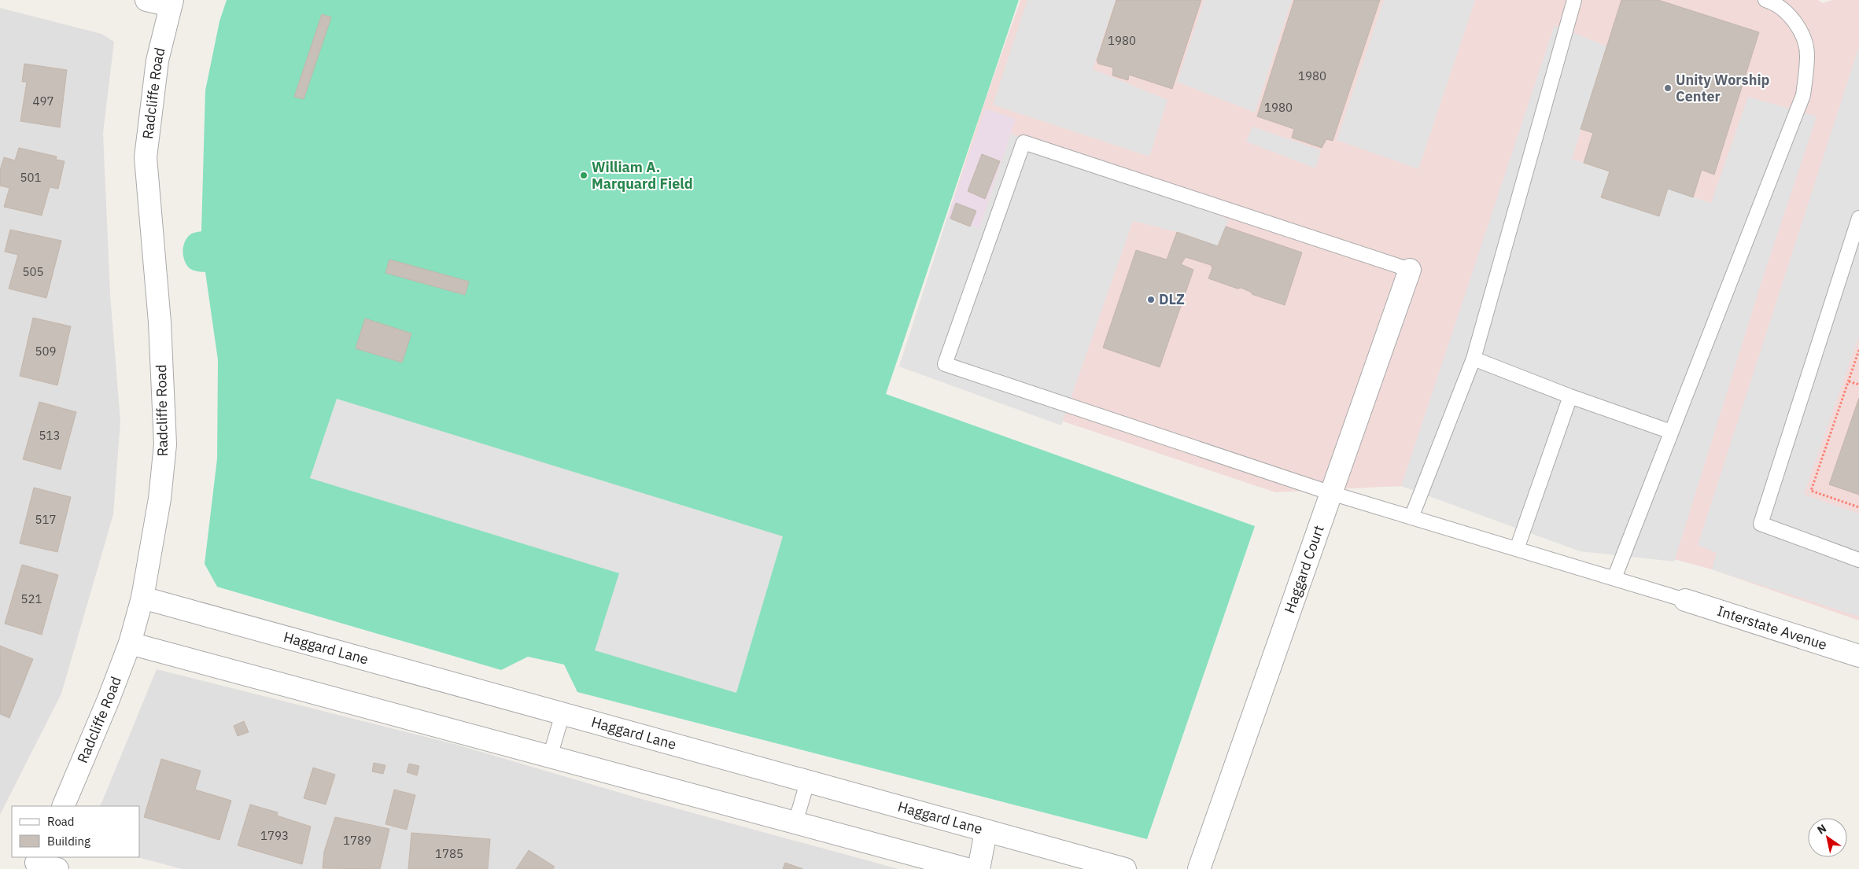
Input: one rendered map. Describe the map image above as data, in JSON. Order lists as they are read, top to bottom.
{
  "streets": {
    "street": [
      "Radcliffe Road",
      "Haggard Court",
      "Interstate Avenue",
      "Haggard Lane"
    ]
  },
  "crossings": [
    ["Radcliffe Road", "Haggard Lane"]
  ],
  "places": ["Unity Worship Center", "William A. Marquard Field", "DLZ"],
  "house_numbers": [
    "1980",
    "1980",
    "497",
    "1980",
    "501",
    "505",
    "509",
    "513",
    "517",
    "521",
    "1793",
    "1789",
    "1785"
  ],
  "legend": ["Road", "Building"],
  "north": "top left"
}
